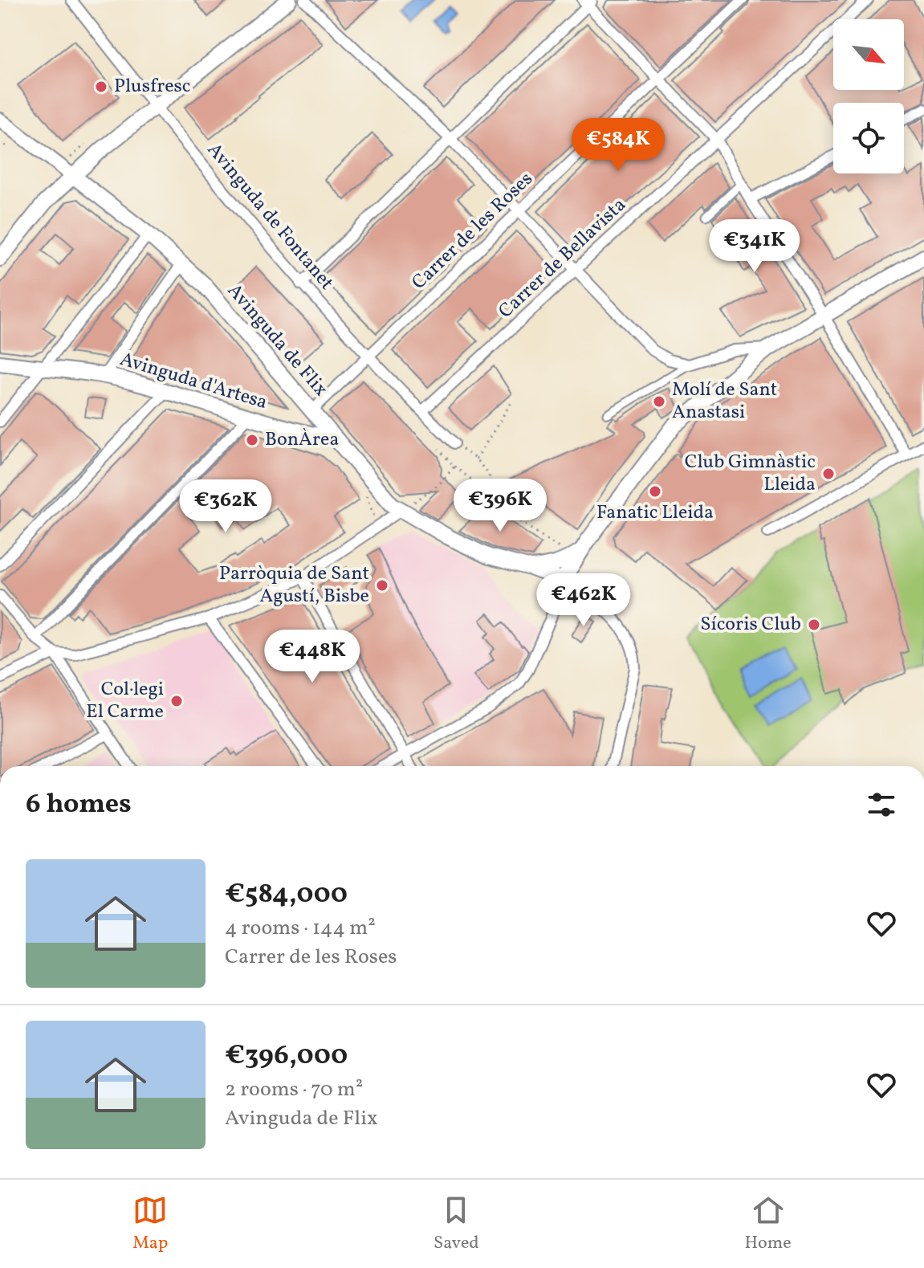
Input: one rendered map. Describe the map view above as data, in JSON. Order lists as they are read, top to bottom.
{
  "streets": {
    "main road": ["Avinguda de Flix", "Avinguda d'Artesa"],
    "street": ["Avinguda de Fontanet", "Carrer de les Roses", "Carrer de Bellavista"]
  },
  "crossings": [
    ["Avinguda de Fontanet", "Carrer de les Roses"],
    ["Avinguda de Fontanet", "Carrer de Bellavista"],
    ["Carrer de les Roses", "Avinguda de Flix"],
    ["Avinguda de Flix", "Avinguda d'Artesa"]
  ],
  "places": [
    "Plusfresc",
    "Molí de Sant Anastasi",
    "BonÀrea",
    "Club Gimnàstic Lleida",
    "Fanatic Lleida",
    "Parròquia de Sant Agustí, Bisbe",
    "Sícoris Club",
    "Col·legi El Carme"
  ],
  "north": "bottom right",
  "page": {
    "price": [
      "€584K",
      "€341K",
      "€396K",
      "€362K",
      "€462K",
      "€448K"
    ],
    "heading": "6 homes",
    "list": [
      {
        "name": "€584,000",
        "note": "4 rooms · 144 m² · Carrer de les Roses"
      },
      {
        "name": "€396,000",
        "note": "2 rooms · 70 m² · Avinguda de Flix"
      }
    ],
    "tabs": ["Map", "Saved", "Home"]
  }
}
